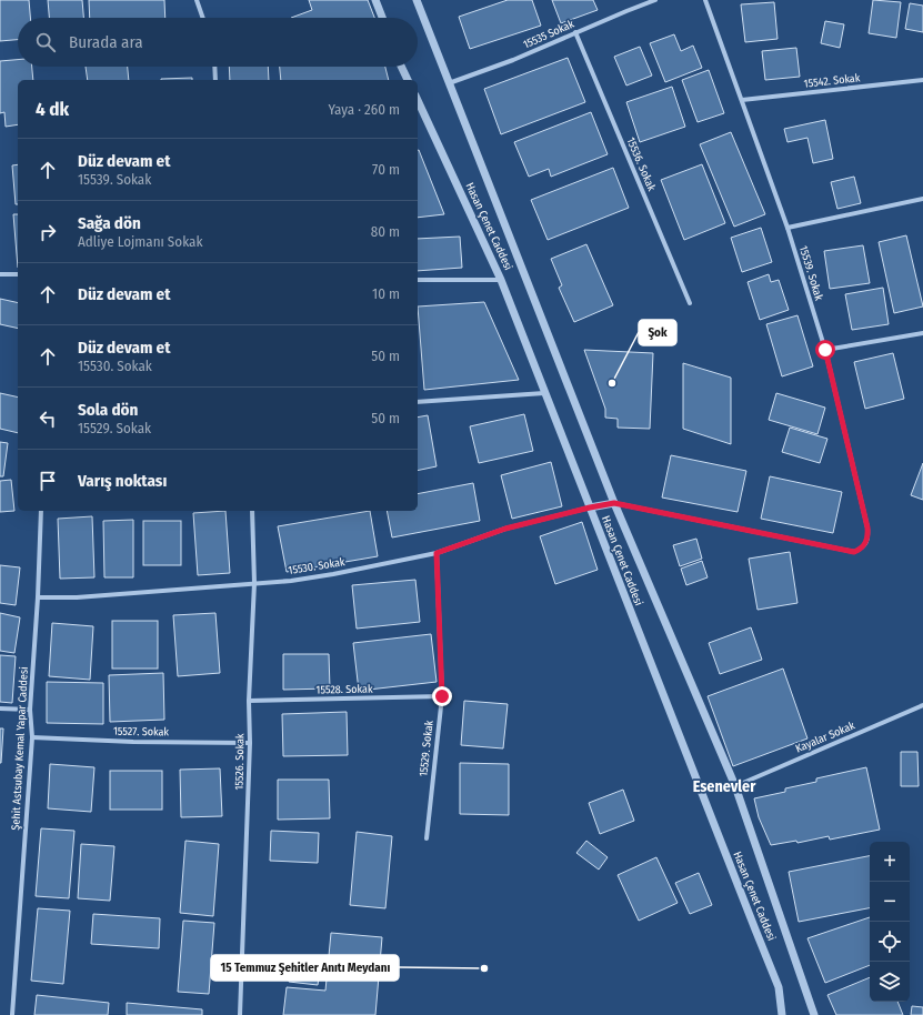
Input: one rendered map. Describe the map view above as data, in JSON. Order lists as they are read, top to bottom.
{
  "streets": {
    "street": [
      "15535 Sokak",
      "15542. Sokak",
      "15536. Sokak",
      "Hasan Çenet Caddesi",
      "15539. Sokak",
      "15530. Sokak",
      "15528. Sokak",
      "15527. Sokak",
      "Kayalar Sokak",
      "Şehit Astsubay Kemal Yapar Caddesi",
      "15529. Sokak",
      "15526. Sokak"
    ]
  },
  "crossings": [
    ["15535 Sokak", "15536. Sokak"],
    ["15542. Sokak", "15539. Sokak"],
    ["Hasan Çenet Caddesi", "15530. Sokak"],
    ["15530. Sokak", "Şehit Astsubay Kemal Yapar Caddesi"],
    ["15530. Sokak", "15529. Sokak"],
    ["15530. Sokak", "15526. Sokak"],
    ["15528. Sokak", "15529. Sokak"],
    ["15528. Sokak", "15526. Sokak"],
    ["15527. Sokak", "Şehit Astsubay Kemal Yapar Caddesi"],
    ["15527. Sokak", "15526. Sokak"]
  ],
  "districts": ["Esenevler"],
  "places": ["Şok", "15 Temmuz Şehitler Anıtı Meydanı"],
  "page": {
    "search": "Burada ara",
    "heading": ["4 dk", "Yaya · 260 m"],
    "list": [
      ["Düz devam et", "15539. Sokak", "70 m"],
      ["Sağa dön", "Adliye Lojmanı Sokak", "80 m"],
      ["Düz devam et", "10 m"],
      ["Düz devam et", "15530. Sokak", "50 m"],
      ["Sola dön", "15529. Sokak", "50 m"],
      "Varış noktası"
    ],
    "map_buttons": ["+", "−"]
  }
}
